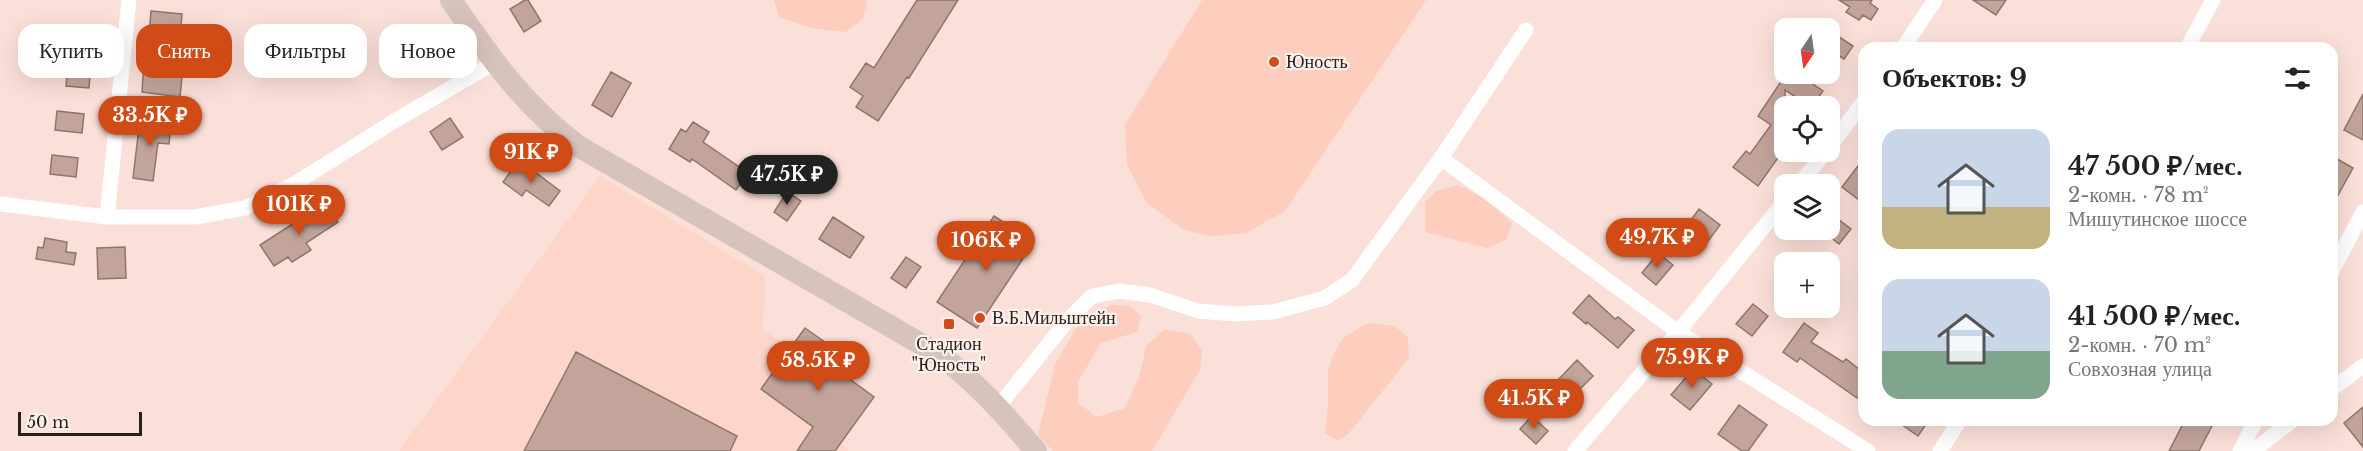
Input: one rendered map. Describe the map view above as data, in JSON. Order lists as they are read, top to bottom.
{
  "places": {
    "other": ["Юность", "В.Б.Мильштейн"],
    "transit": ["Стадион \"Юность\""]
  },
  "scale_bar": "50 m",
  "north": "bottom",
  "page": {
    "map_buttons": "+",
    "chip": [
      "Купить",
      "Снять",
      "Фильтры",
      "Новое"
    ],
    "heading": "Объектов: 9",
    "price": [
      "33.5K ₽",
      "91K ₽",
      "47.5K ₽",
      "101K ₽",
      "49.7K ₽",
      "106K ₽",
      "75.9K ₽",
      "58.5K ₽",
      "41.5K ₽"
    ],
    "list": [
      {
        "name": "47 500 ₽/мес.",
        "note": "2-комн. · 78 m² · Мишутинское шоссе"
      },
      {
        "name": "41 500 ₽/мес.",
        "note": "2-комн. · 70 m² · Совхозная улица"
      }
    ],
    "scale": "50 m"
  }
}
